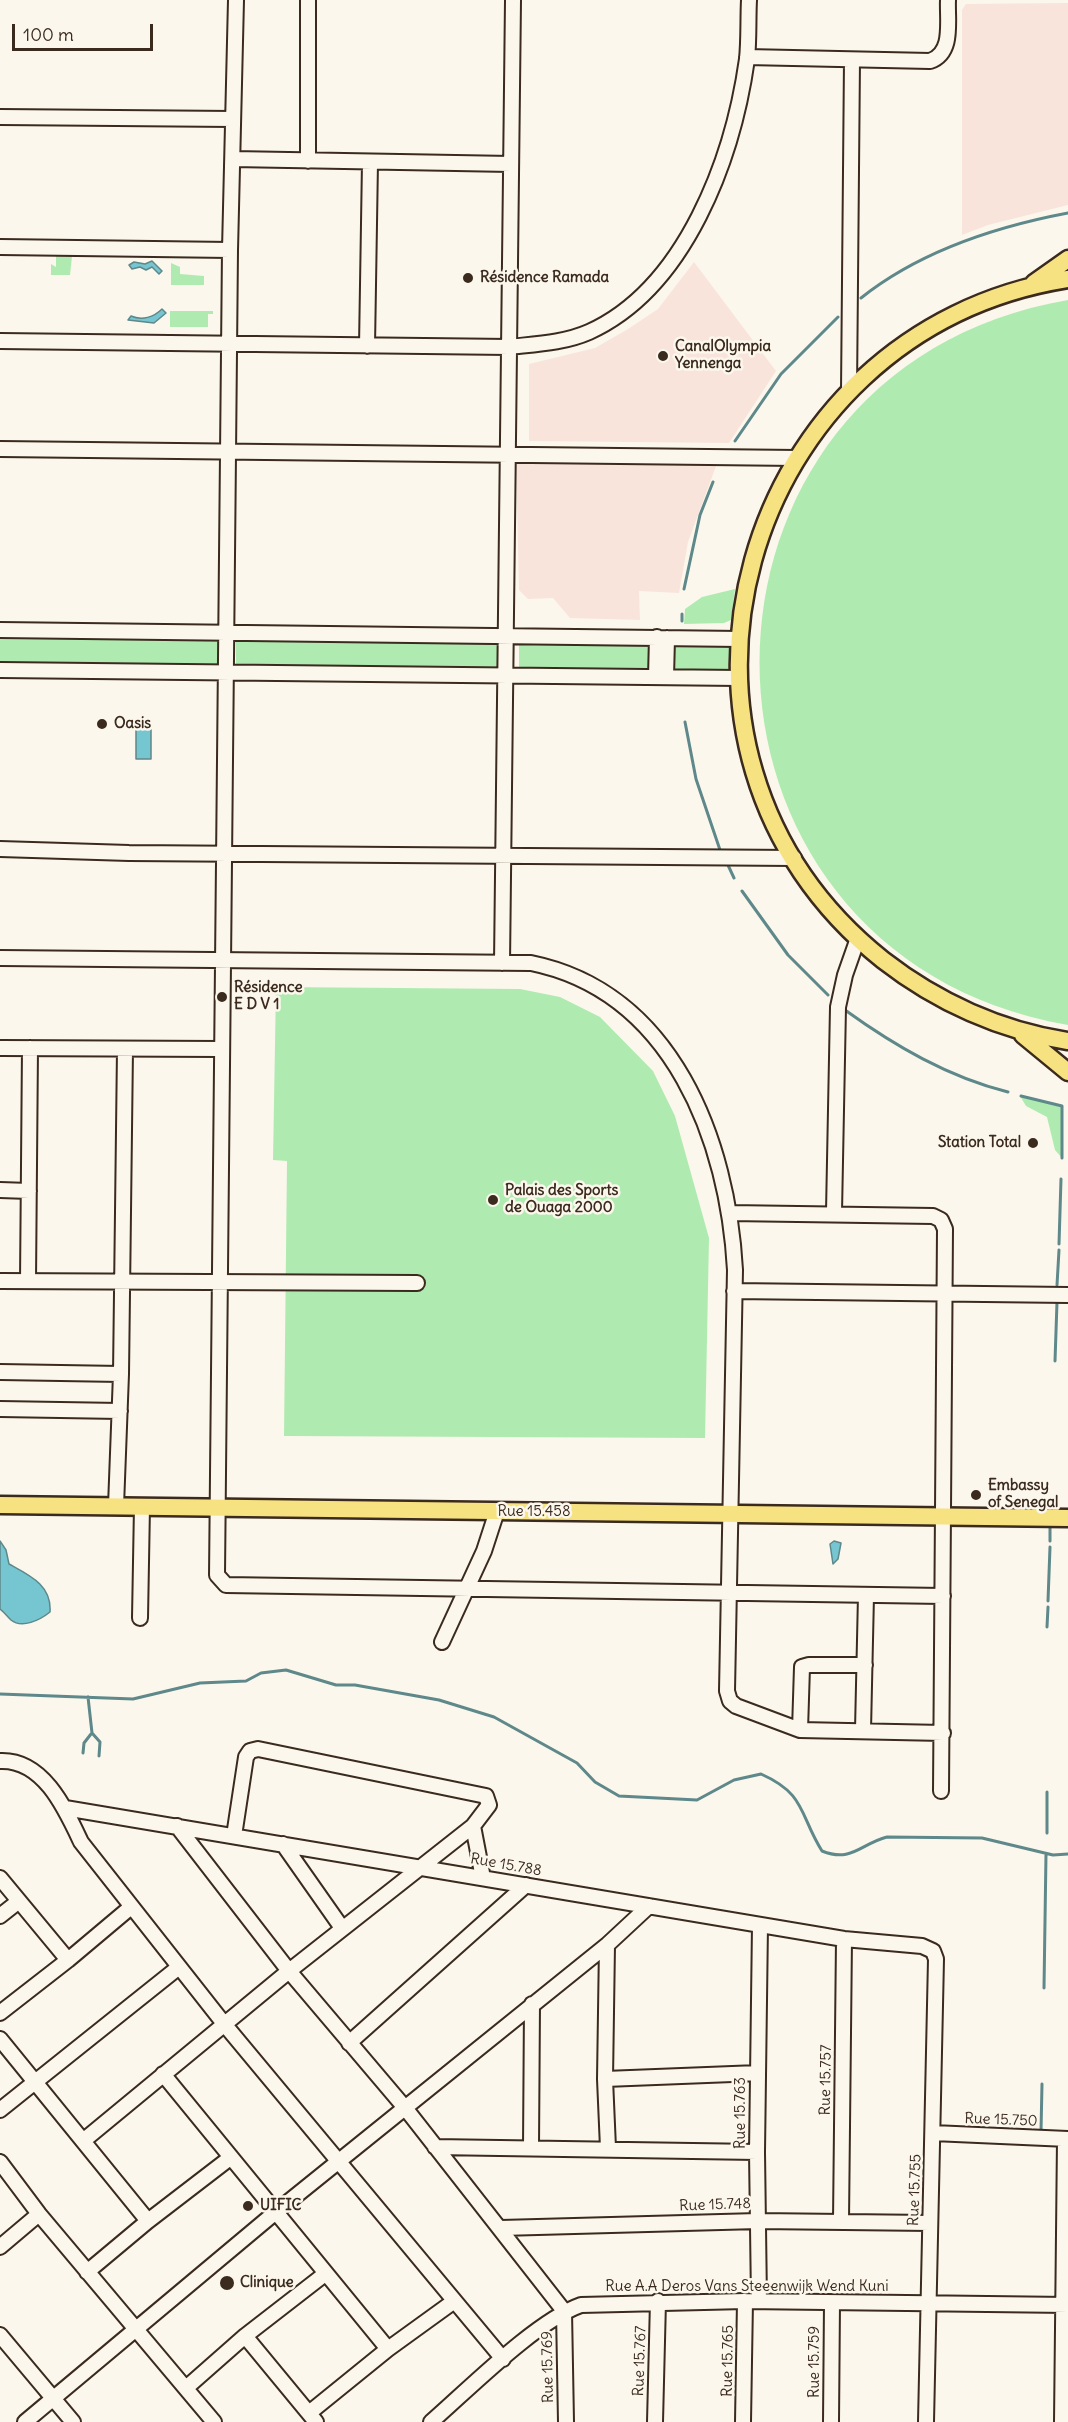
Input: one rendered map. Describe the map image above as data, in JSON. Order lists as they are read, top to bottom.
{
  "streets": {
    "main road": ["Rue 15.458"],
    "street": [
      "Rue 15.788",
      "Rue 15.757",
      "Rue 15.763",
      "Rue 15.750",
      "Rue 15.755",
      "Rue 15.748",
      "Rue A.A Deros Vans Steeenwijk Wend Kuni",
      "Rue 15.767",
      "Rue 15.765",
      "Rue 15.759",
      "Rue 15.769"
    ]
  },
  "crossings": [
    ["Rue 15.788", "Rue 15.757"],
    ["Rue 15.788", "Rue 15.763"],
    ["Rue 15.788", "Rue 15.755"],
    ["Rue 15.757", "Rue 15.748"],
    ["Rue 15.763", "Rue 15.748"],
    ["Rue 15.763", "Rue A.A Deros Vans Steeenwijk Wend Kuni"],
    ["Rue 15.763", "Rue 15.765"],
    ["Rue 15.750", "Rue 15.755"],
    ["Rue 15.755", "Rue 15.748"],
    ["Rue 15.755", "Rue A.A Deros Vans Steeenwijk Wend Kuni"],
    ["Rue A.A Deros Vans Steeenwijk Wend Kuni", "Rue 15.767"],
    ["Rue A.A Deros Vans Steeenwijk Wend Kuni", "Rue 15.765"],
    ["Rue A.A Deros Vans Steeenwijk Wend Kuni", "Rue 15.759"],
    ["Rue A.A Deros Vans Steeenwijk Wend Kuni", "Rue 15.769"]
  ],
  "places": [
    "Résidence Ramada",
    "CanalOlympia Yennenga",
    "Oasis",
    "Résidence E D V 1",
    "Station Total",
    "Palais des Sports de Ouaga 2000",
    "Embassy of Senegal",
    "UIFIC",
    "Clinique"
  ],
  "scale_bar": "100 m"
}
